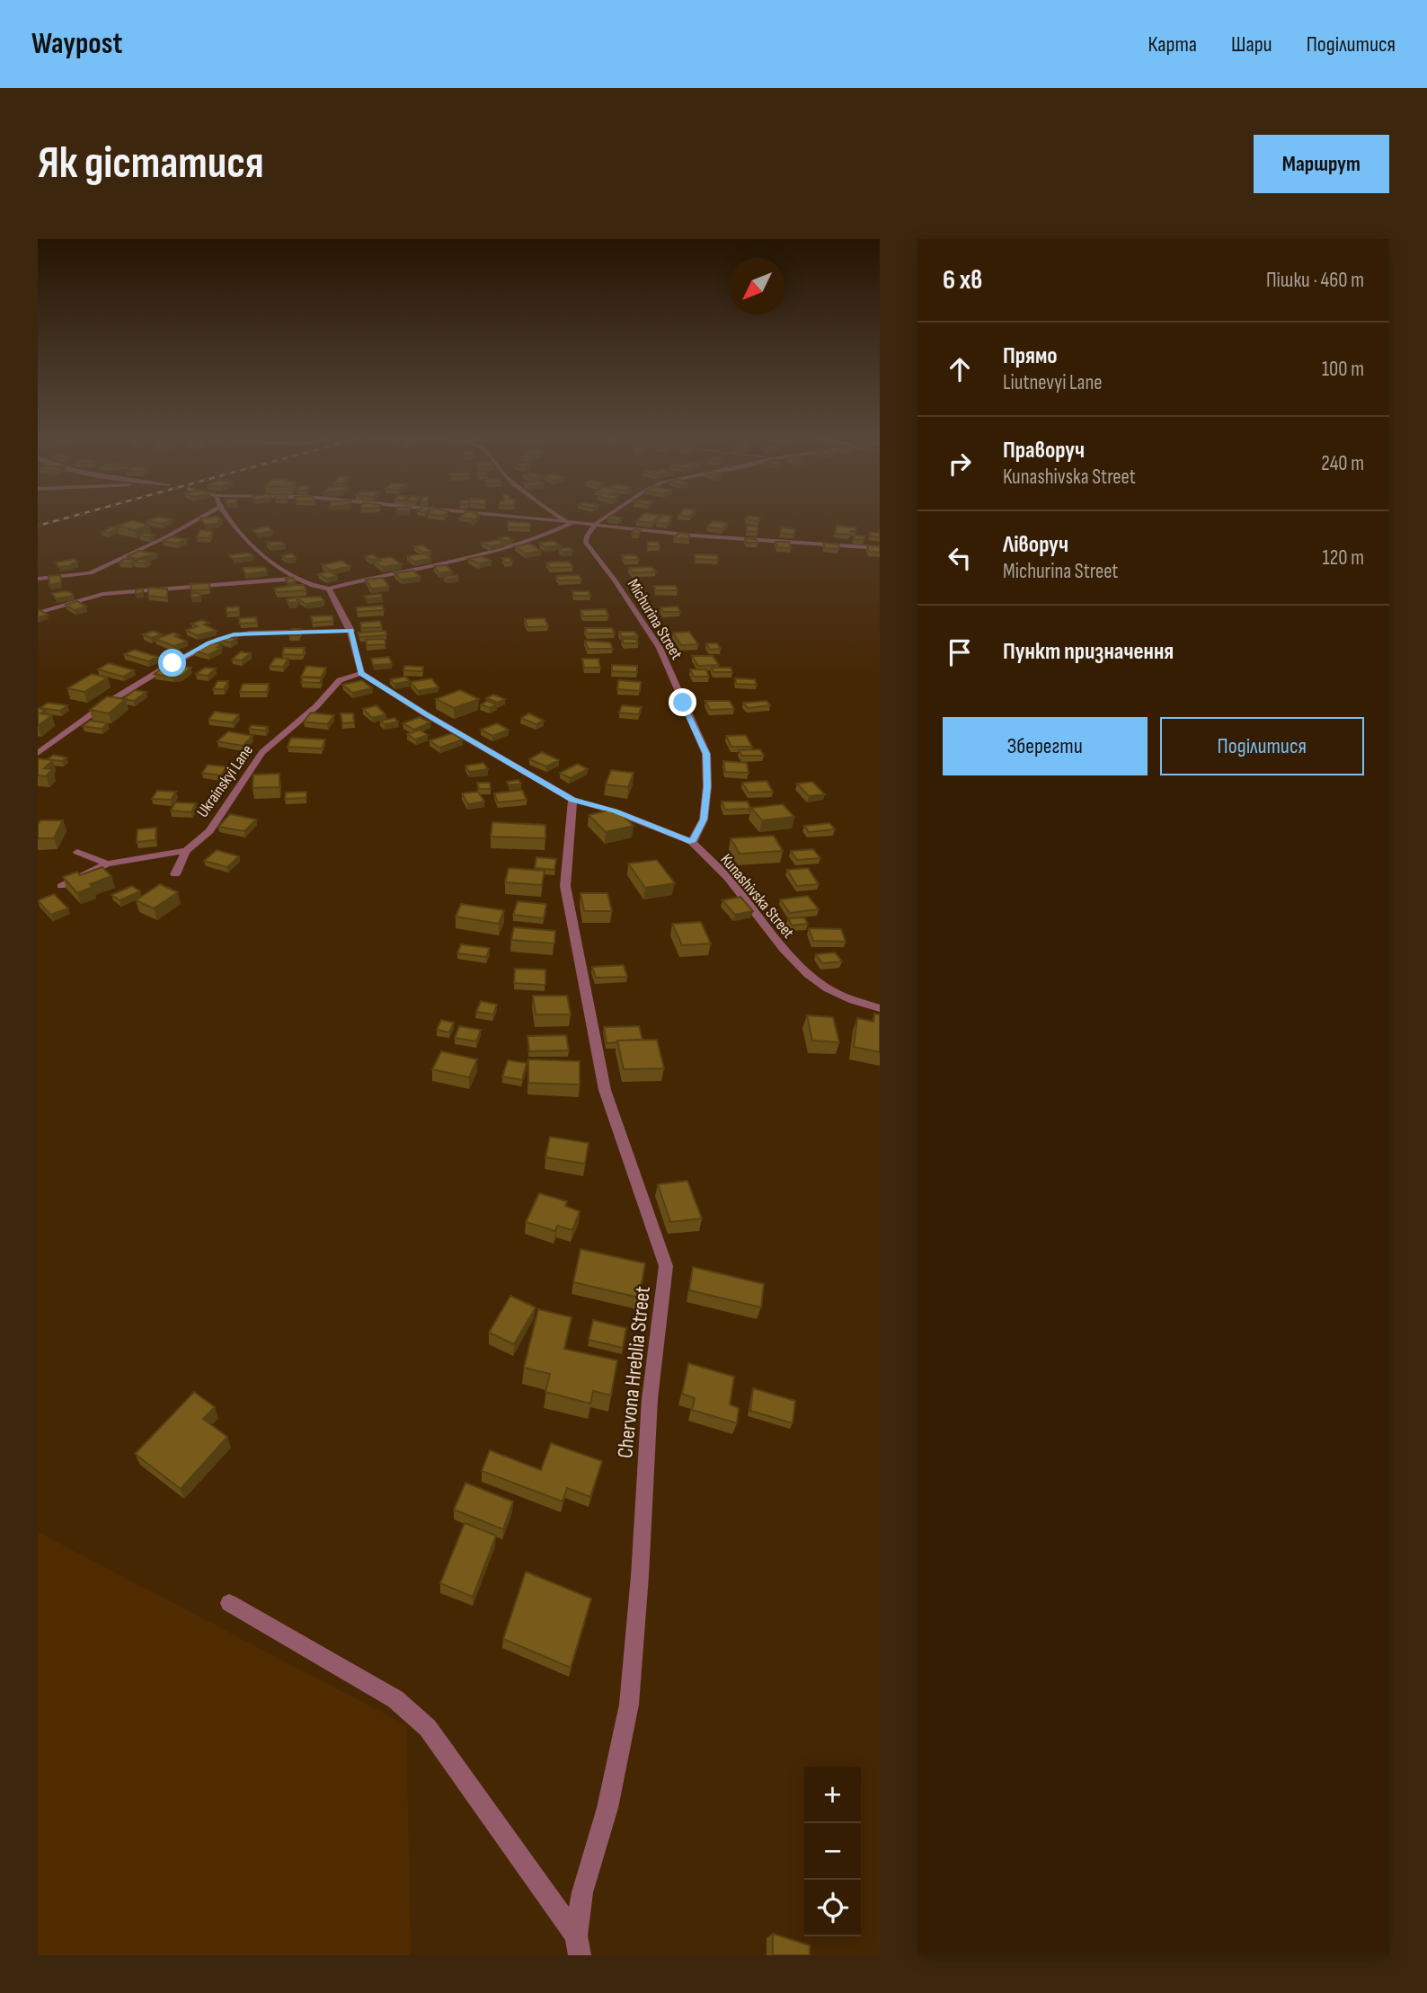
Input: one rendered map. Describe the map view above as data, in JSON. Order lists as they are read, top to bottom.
{
  "streets": {
    "street": [
      "Michurina Street",
      "Ukrainskyi Lane",
      "Kunashivska Street",
      "Chervona Hreblia Street"
    ]
  },
  "crossings": [
    ["Michurina Street", "Kunashivska Street"],
    ["Ukrainskyi Lane", "Kunashivska Street"],
    ["Kunashivska Street", "Chervona Hreblia Street"]
  ],
  "north": "bottom left",
  "page": {
    "header": "Waypost",
    "nav": ["Карта", "Шари", "Поділитися"],
    "buttons": [
      "Маршрут",
      ["Зберегти", "Поділитися"]
    ],
    "title": "Як дістатися",
    "heading": ["6 хв", "Пішки · 460 m"],
    "list": [
      ["Прямо", "Liutnevyi Lane", "100 m"],
      ["Праворуч", "Kunashivska Street", "240 m"],
      ["Ліворуч", "Michurina Street", "120 m"],
      "Пункт призначення"
    ],
    "map_buttons": ["+", "−"]
  }
}
